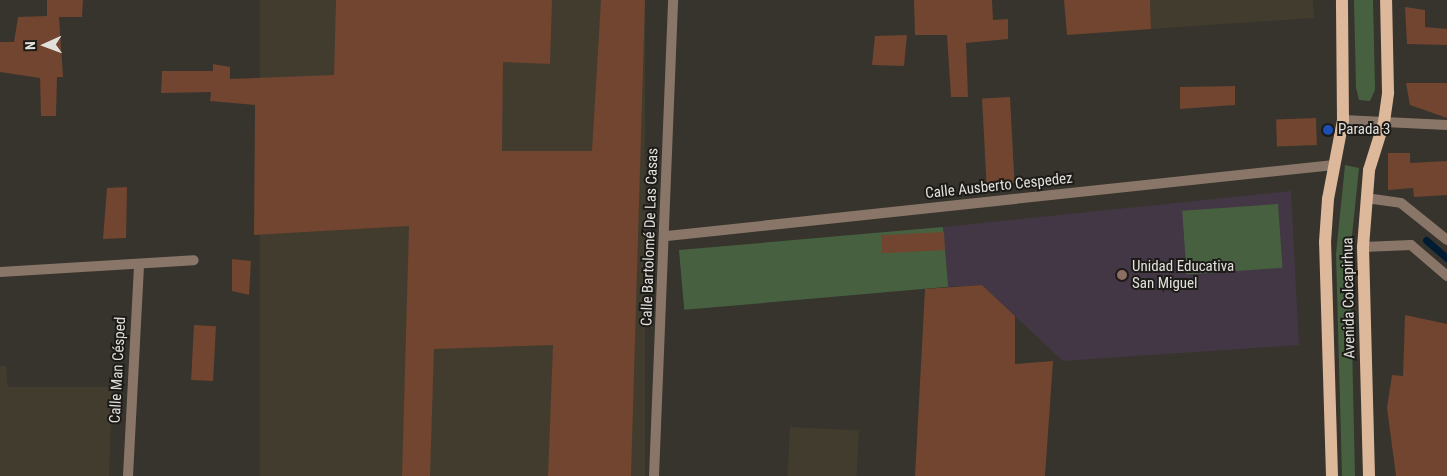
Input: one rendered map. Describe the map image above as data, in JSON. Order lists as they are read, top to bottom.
{
  "streets": {
    "main road": ["Avenida Colcapirhua"],
    "street": ["Calle Ausberto Cespedez", "Calle Bartolomé De Las Casas", "Calle Man Césped"]
  },
  "crossings": [
    ["Calle Ausberto Cespedez", "Calle Bartolomé De Las Casas"],
    ["Calle Ausberto Cespedez", "Avenida Colcapirhua"]
  ],
  "places": ["Parada 3", "Unidad Educativa San Miguel"],
  "north": "left"
}
